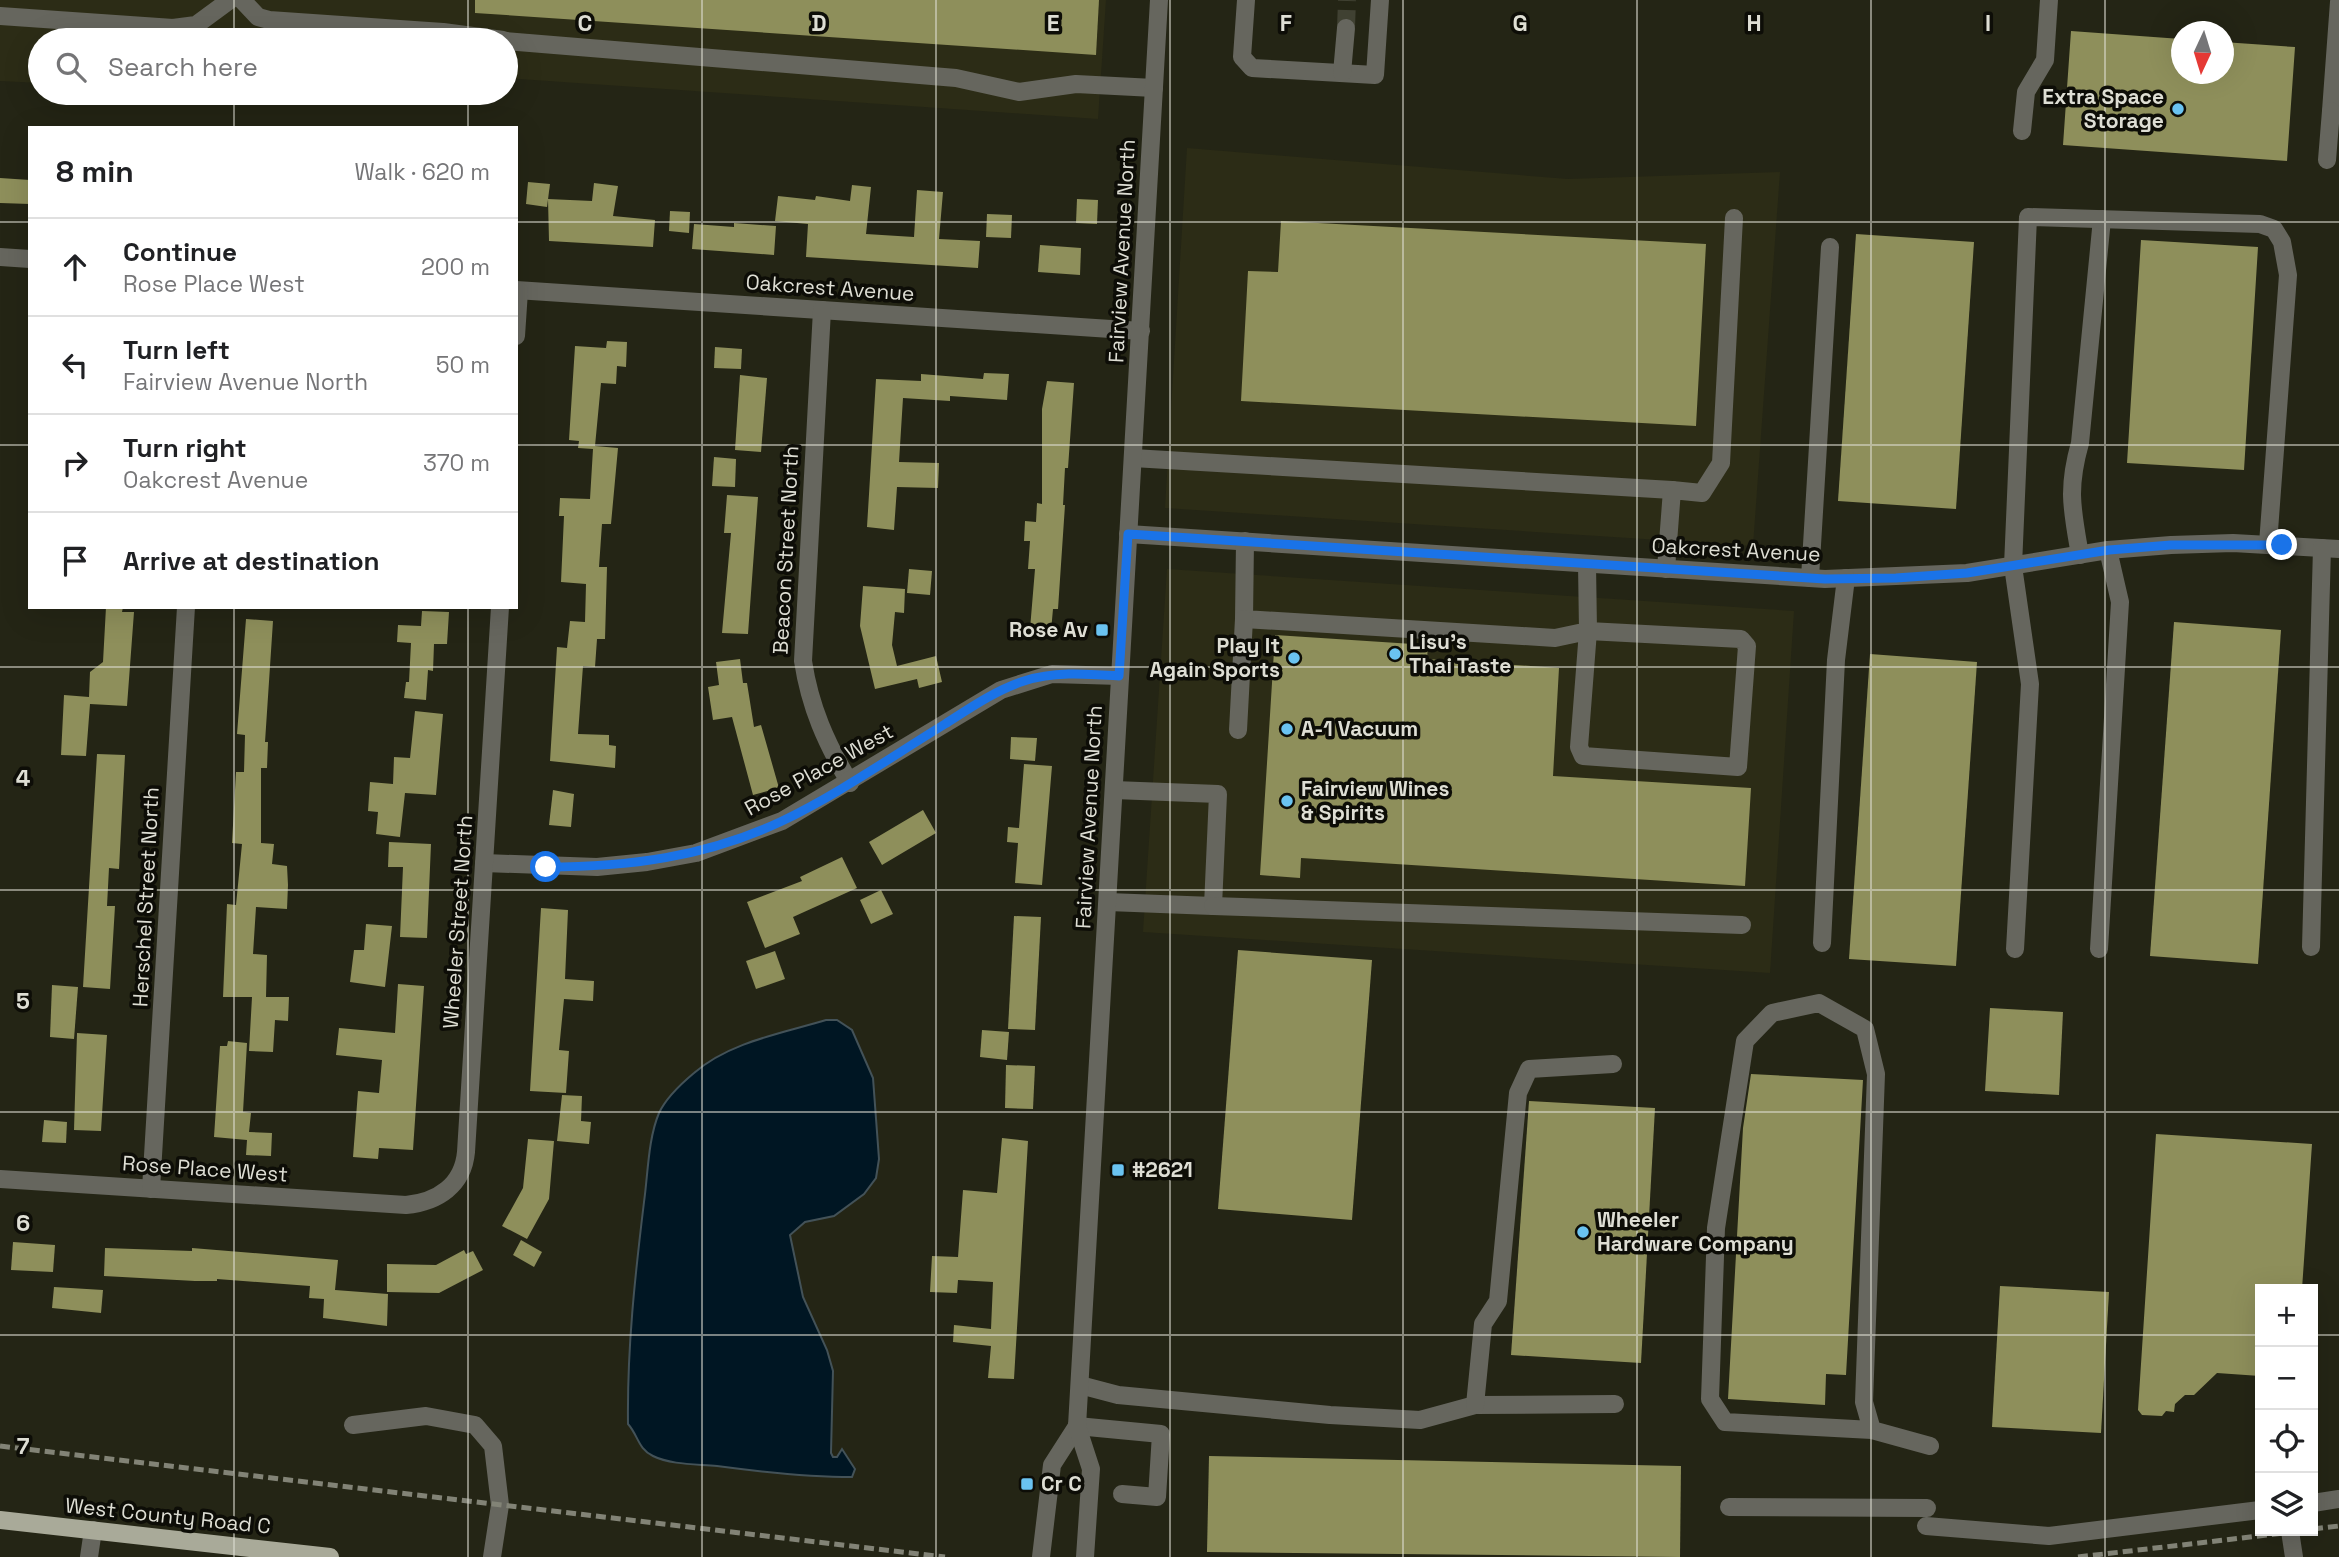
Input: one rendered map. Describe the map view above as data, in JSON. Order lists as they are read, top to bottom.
{
  "streets": {
    "main road": ["West County Road C"],
    "street": [
      "Fairview Avenue North",
      "Oakcrest Avenue",
      "Beacon Street North",
      "Rose Place West",
      "Herschel Street North",
      "Wheeler Street North"
    ]
  },
  "crossings": [
    ["Fairview Avenue North", "Oakcrest Avenue"],
    ["Fairview Avenue North", "Rose Place West"],
    ["Oakcrest Avenue", "Beacon Street North"],
    ["Beacon Street North", "Rose Place West"],
    ["Rose Place West", "Herschel Street North"],
    ["Rose Place West", "Wheeler Street North"]
  ],
  "places": {
    "other": [
      "Extra Space Storage",
      "Lisu's Thai Taste",
      "Play It Again Sports",
      "A-1 Vacuum",
      "Fairview Wines & Spirits",
      "Wheeler Hardware Company"
    ],
    "transit": ["Rose Av", "#2621", "Cr C"]
  },
  "north": "bottom",
  "page": {
    "search": "Search here",
    "heading": ["8 min", "Walk · 620 m"],
    "list": [
      ["Continue", "Rose Place West", "200 m"],
      ["Turn left", "Fairview Avenue North", "50 m"],
      ["Turn right", "Oakcrest Avenue", "370 m"],
      "Arrive at destination"
    ],
    "map_buttons": ["+", "−"]
  },
  "grid": {
    "columns": [
      "C",
      "D",
      "E",
      "F",
      "G",
      "H",
      "I"
    ],
    "rows": [
      "4",
      "5",
      "6",
      "7"
    ]
  }
}
